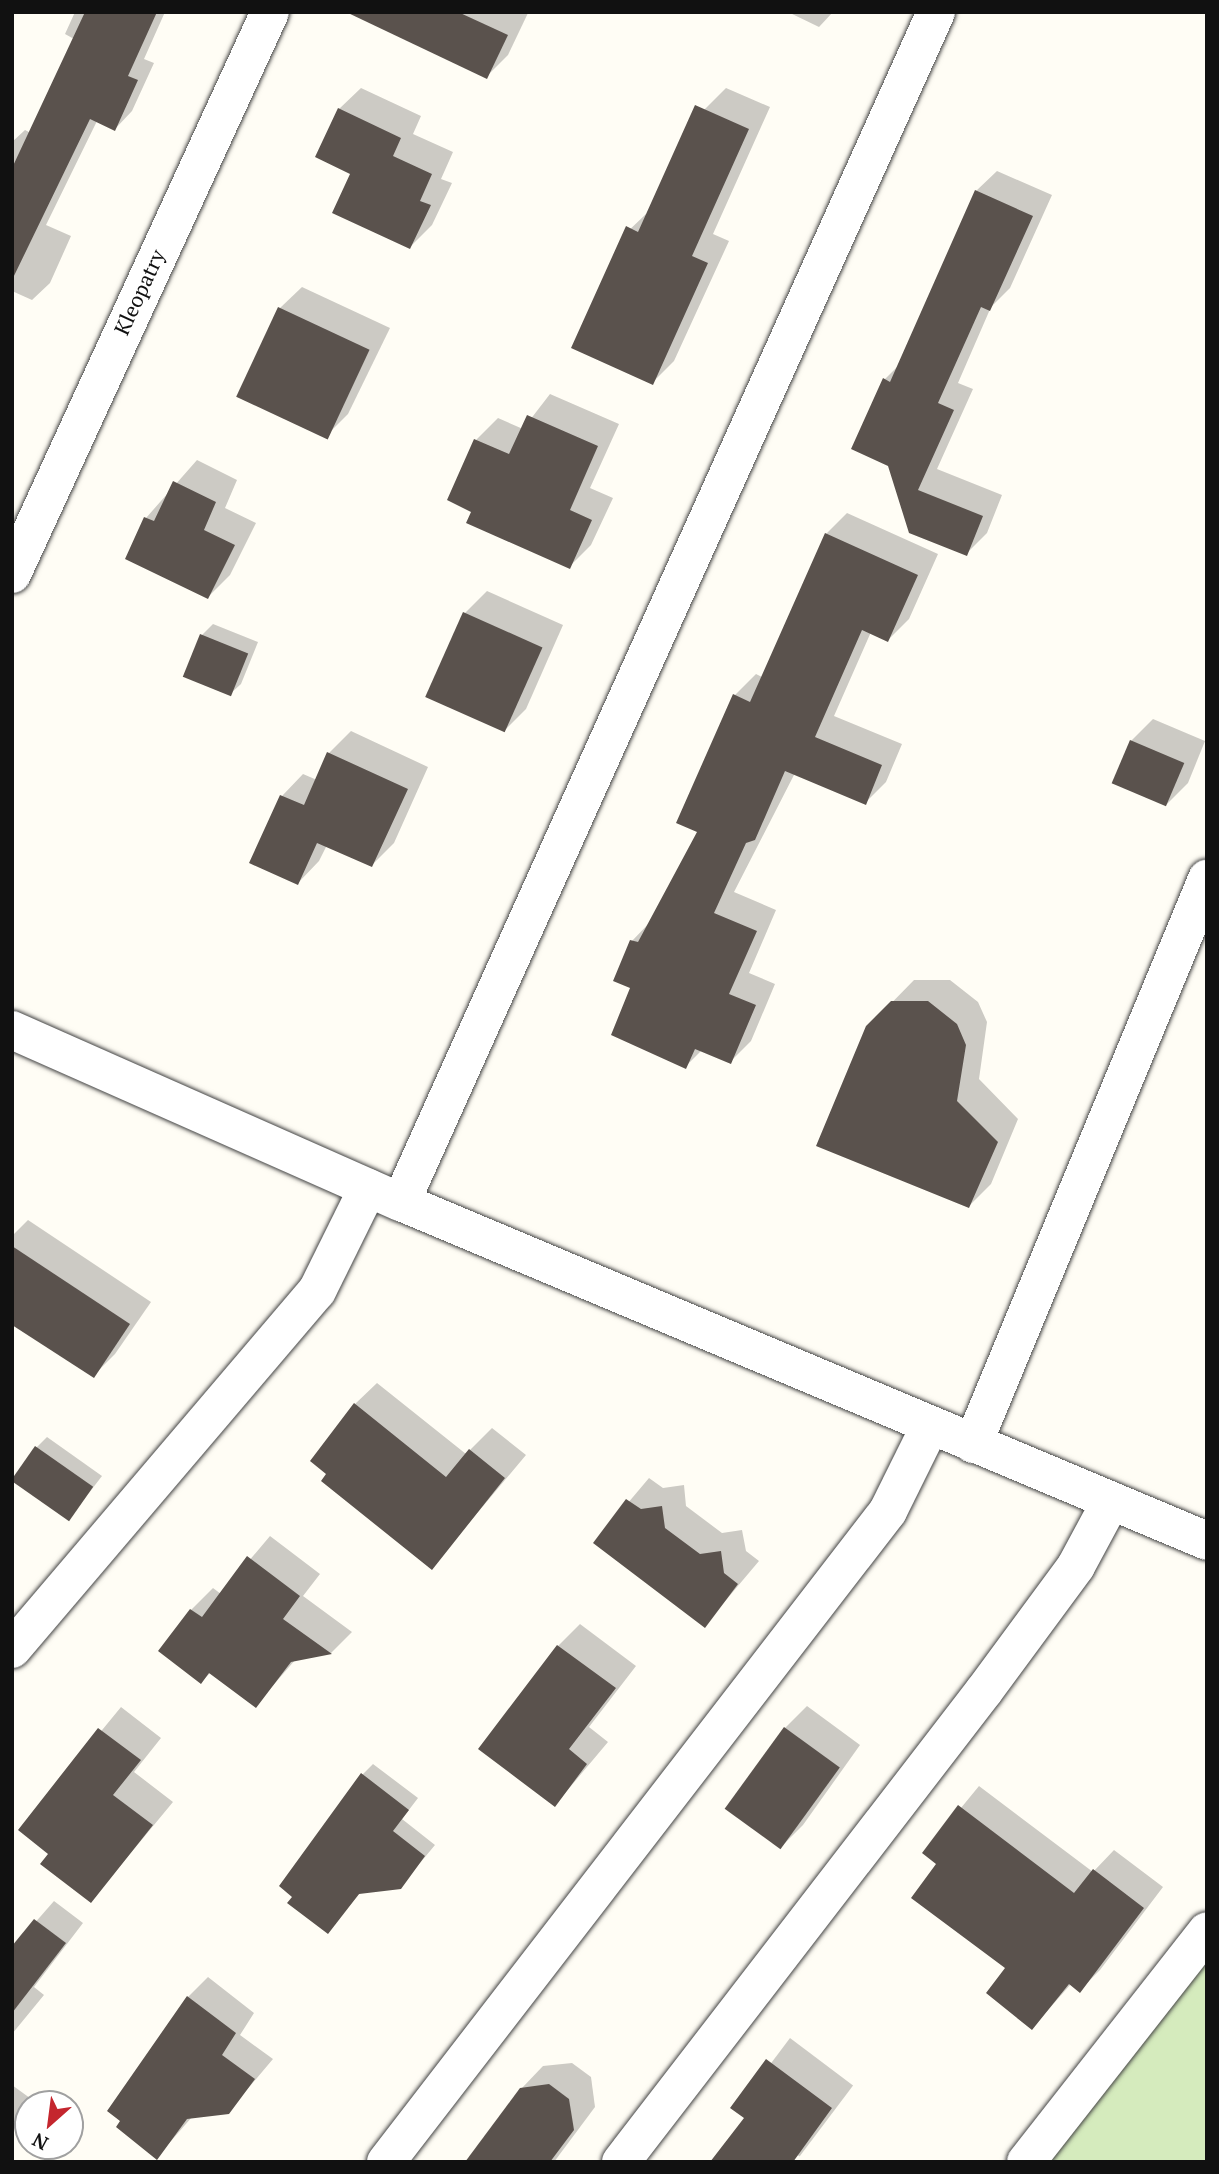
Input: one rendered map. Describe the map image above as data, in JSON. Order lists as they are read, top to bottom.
{
  "streets": {
    "street": ["Kleopatry"]
  },
  "north": "bottom left"
}
